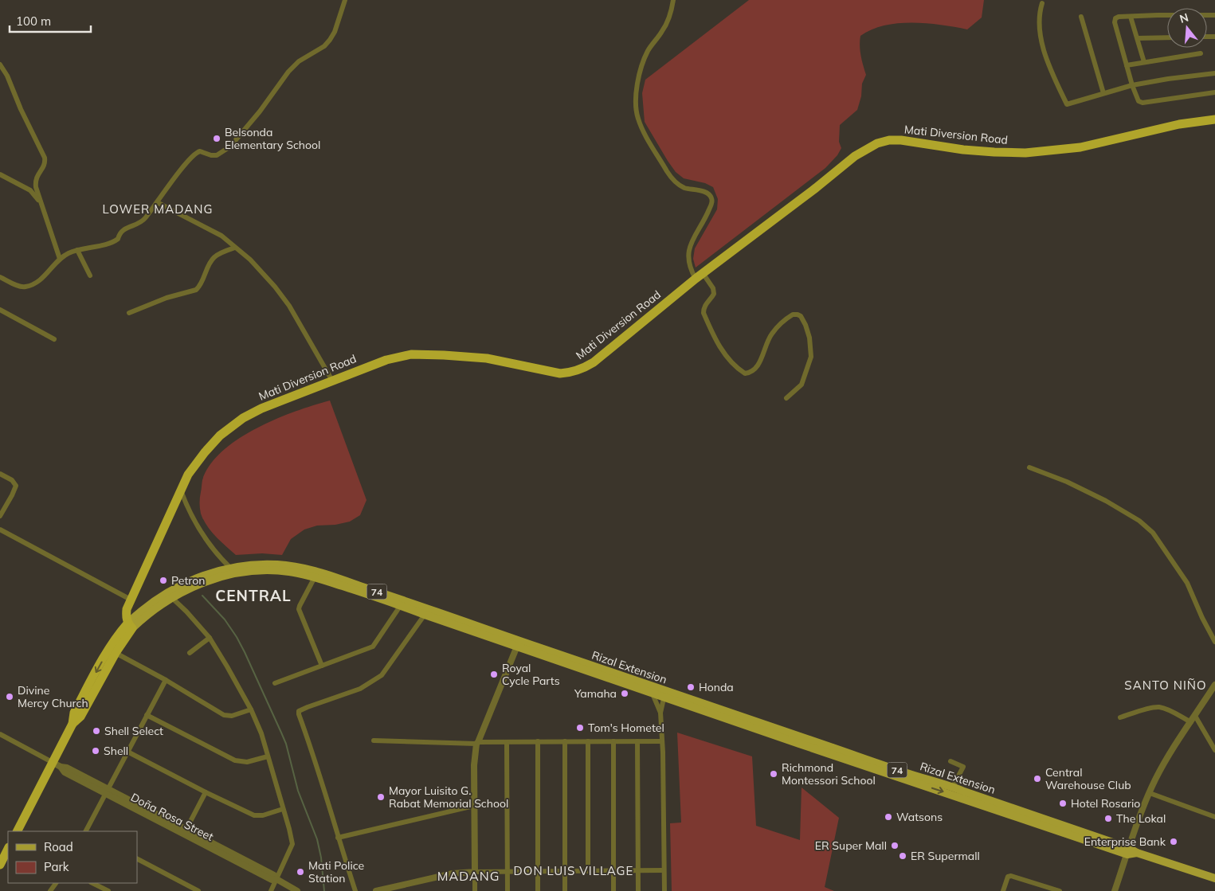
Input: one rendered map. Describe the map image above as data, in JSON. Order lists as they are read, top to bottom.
{
  "streets": {
    "highway": ["Mati Diversion Road", "74"],
    "main road": ["Rizal Extension"],
    "street": ["Doña Rosa Street"]
  },
  "crossings": [
    ["Mati Diversion Road", "74"],
    ["Mati Diversion Road", "Rizal Extension"],
    ["74", "Rizal Extension"],
    ["74", "Doña Rosa Street"]
  ],
  "districts": [
    "LOWER MADANG",
    "CENTRAL",
    "SANTO NIÑO",
    "DON LUIS VILLAGE",
    "MADANG"
  ],
  "places": [
    "Belsonda Elementary School",
    "Petron",
    "Royal Cycle Parts",
    "Honda",
    "Yamaha",
    "Divine Mercy Church",
    "Tom's Hometel",
    "Shell Select",
    "Shell",
    "Richmond Montessori School",
    "Central Warehouse Club",
    "Mayor Luisito G. Rabat Memorial School",
    "Hotel Rosario",
    "Watsons",
    "The Lokal",
    "Enterprise Bank",
    "ER Super Mall",
    "ER Supermall",
    "Mati Police Station"
  ],
  "legend": ["Road", "Park"],
  "scale_bar": "100 m",
  "north": "top"
}
